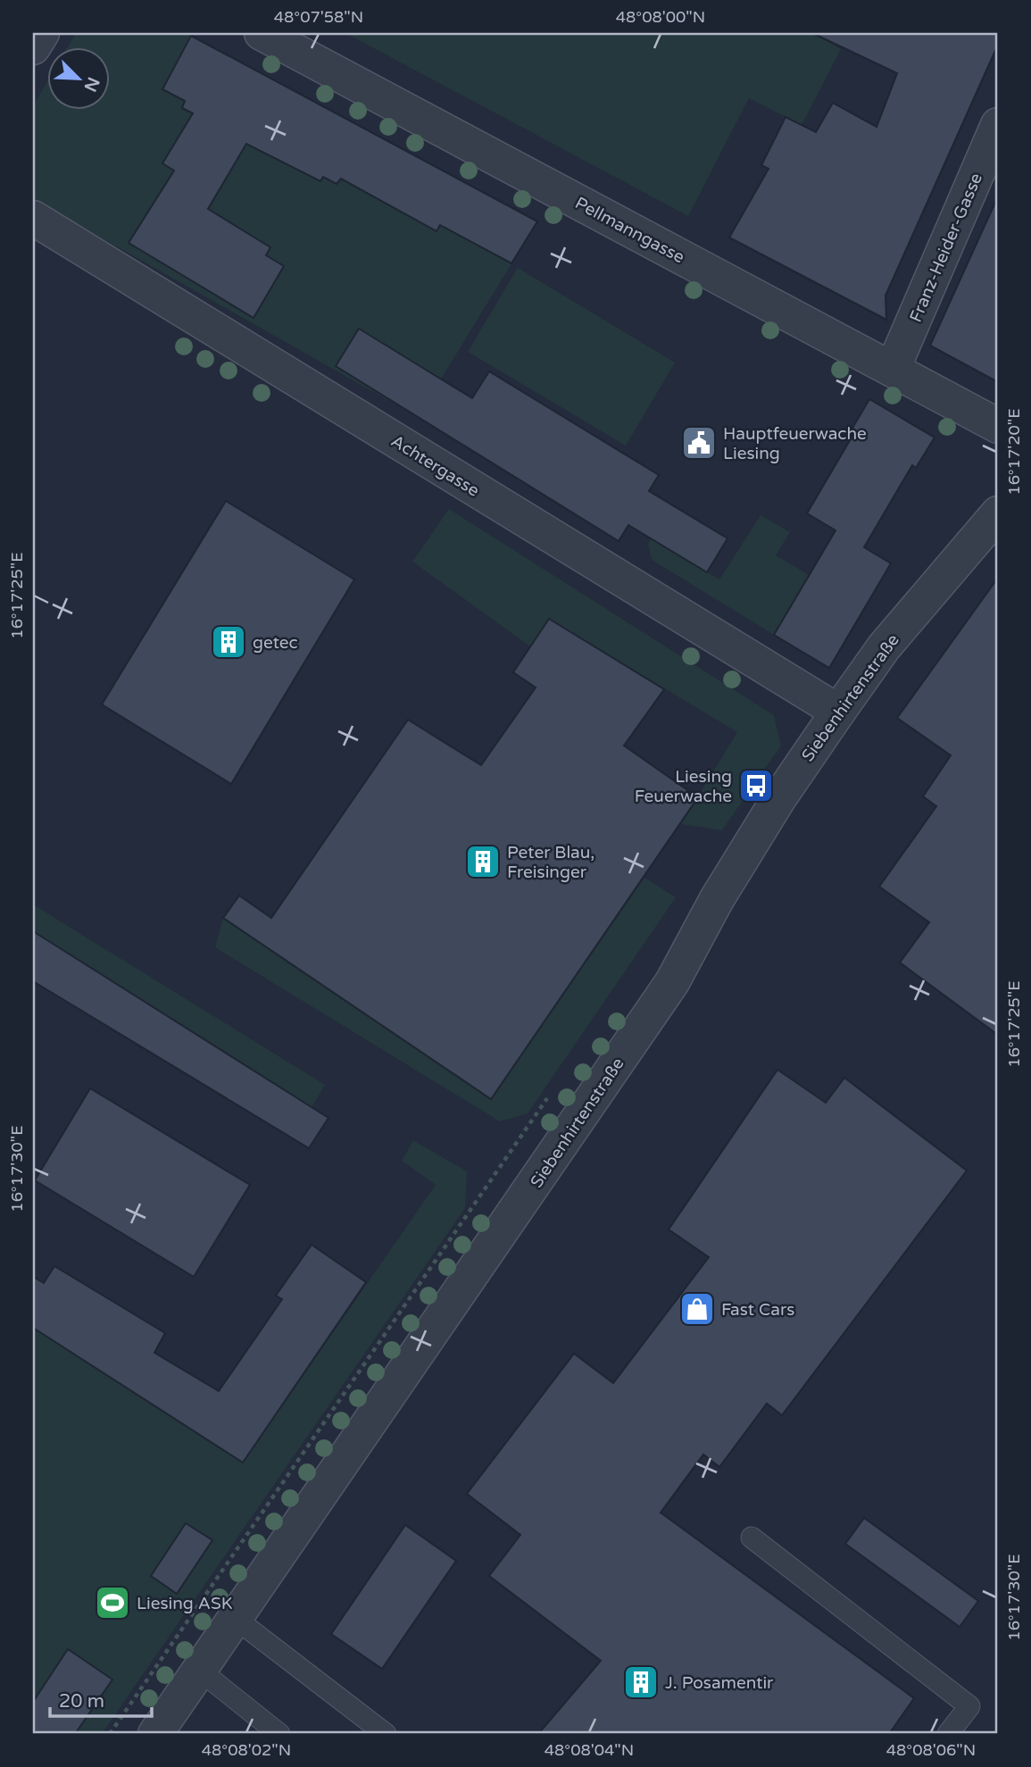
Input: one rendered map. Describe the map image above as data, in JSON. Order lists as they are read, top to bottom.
{
  "streets": {
    "street": [
      "Pellmanngasse",
      "Franz-Heider-Gasse",
      "Achtergasse",
      "Siebenhirtenstraße"
    ]
  },
  "crossings": [
    ["Pellmanngasse", "Franz-Heider-Gasse"],
    ["Achtergasse", "Siebenhirtenstraße"]
  ],
  "places": {
    "public building": ["Hauptfeuerwache Liesing"],
    "building": ["getec", "Peter Blau, Freisinger", "J. Posamentir"],
    "bus stop": ["Liesing Feuerwache"],
    "shop": ["Fast Cars"],
    "sports": ["Liesing ASK"]
  },
  "scale_bar": "20 m",
  "north": "bottom right",
  "coordinates": [
    "48°07'58\"N",
    "48°08'00\"N",
    "16°17'20\"E",
    "16°17'25\"E",
    "16°17'30\"E",
    "48°08'02\"N",
    "48°08'04\"N",
    "48°08'06\"N"
  ]
}
